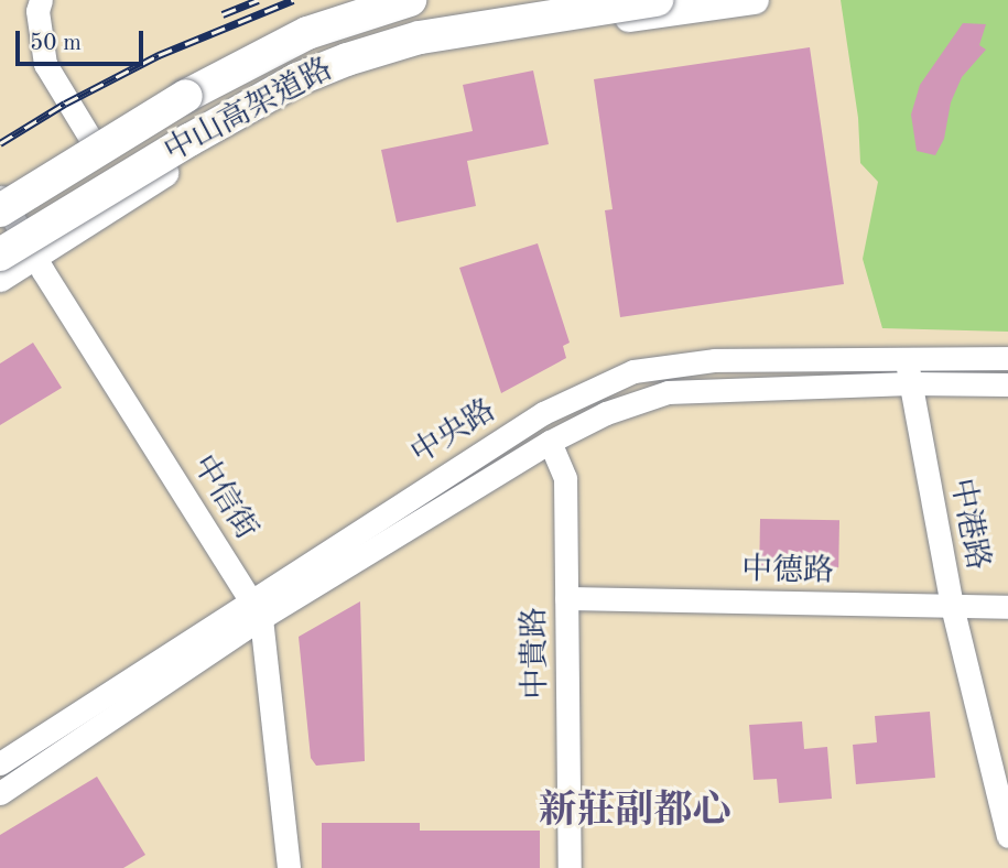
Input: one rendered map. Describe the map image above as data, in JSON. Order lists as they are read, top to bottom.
{
  "streets": {
    "highway": ["中山高架道路"],
    "street": [
      "中央路",
      "中信街",
      "中港路",
      "中德路",
      "中貴路"
    ]
  },
  "crossings": [
    ["中山高架道路", "中信街"],
    ["中央路", "中信街"],
    ["中央路", "中港路"],
    ["中央路", "中貴路"],
    ["中港路", "中德路"],
    ["中德路", "中貴路"]
  ],
  "districts": ["新莊副都心"],
  "scale_bar": "50 m"
}
